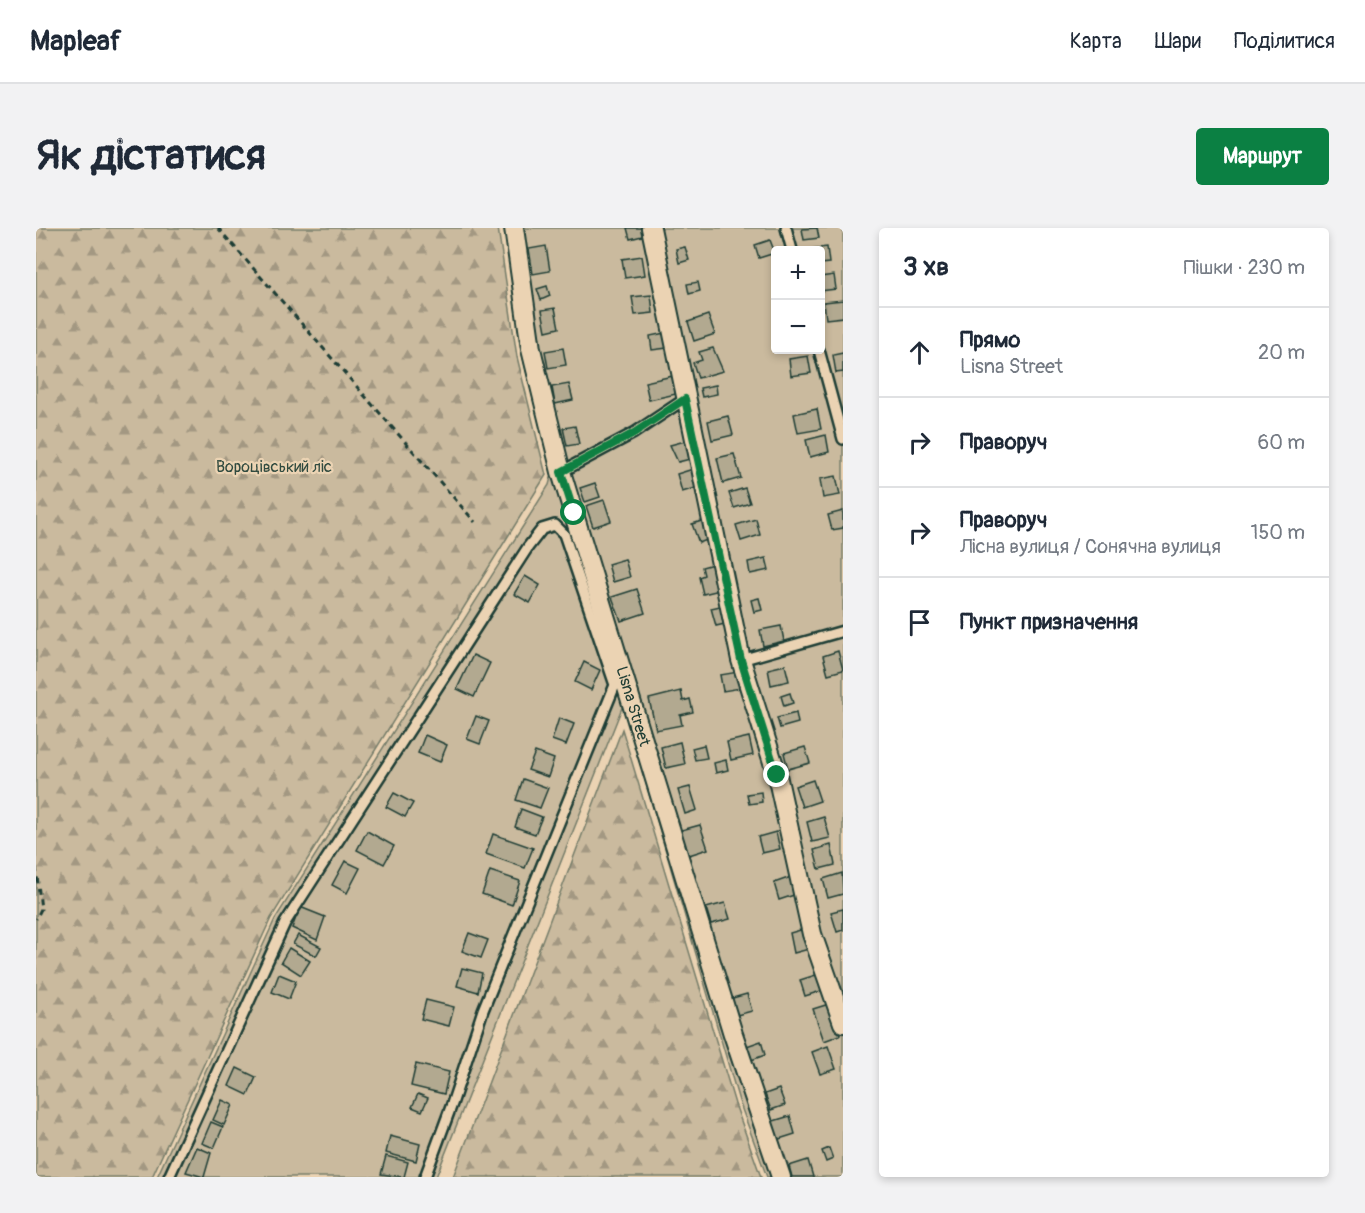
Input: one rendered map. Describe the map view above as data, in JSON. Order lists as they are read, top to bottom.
{
  "streets": {
    "street": ["Lisna Street"]
  },
  "parks": ["Вороцівський ліс"],
  "page": {
    "header": "Mapleaf",
    "nav": ["Карта", "Шари", "Поділитися"],
    "buttons": "Маршрут",
    "title": "Як дістатися",
    "heading": ["3 хв", "Пішки · 230 m"],
    "map_buttons": ["+", "−"],
    "list": [
      ["Прямо", "Lisna Street", "20 m"],
      ["Праворуч", "60 m"],
      ["Праворуч", "Лісна вулиця / Сонячна вулиця", "150 m"],
      "Пункт призначення"
    ]
  }
}
